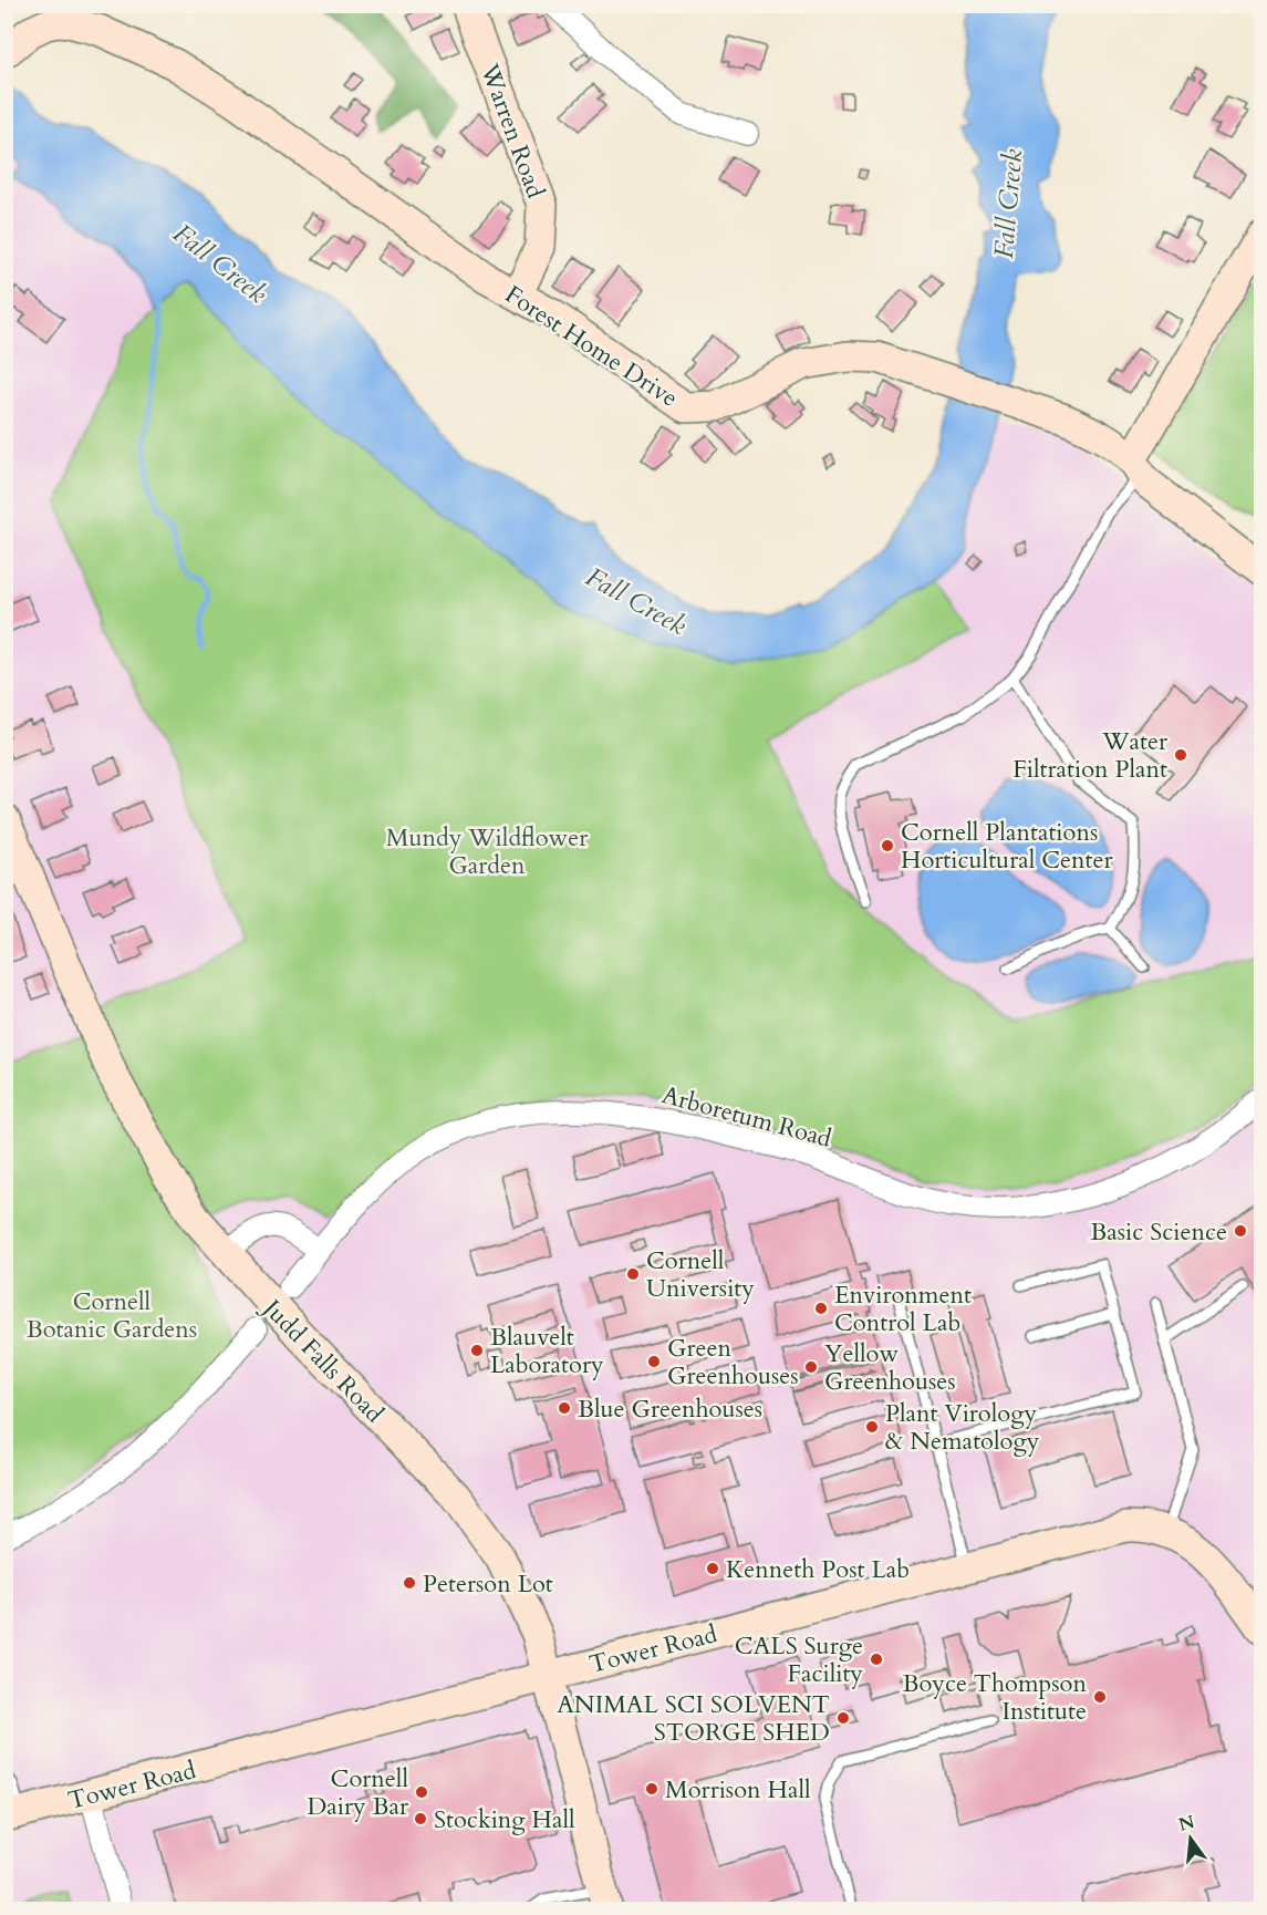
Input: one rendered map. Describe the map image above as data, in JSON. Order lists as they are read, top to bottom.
{
  "streets": {
    "street": [
      "Warren Road",
      "Forest Home Drive",
      "Arboretum Road",
      "Judd Falls Road",
      "Tower Road"
    ]
  },
  "crossings": [
    ["Warren Road", "Forest Home Drive"],
    ["Judd Falls Road", "Tower Road"]
  ],
  "water": ["Fall Creek"],
  "parks": ["Mundy Wildflower Garden", "Cornell Botanic Gardens"],
  "places": [
    "Water Filtration Plant",
    "Cornell Plantations Horticultural Center",
    "Basic Science",
    "Cornell University",
    "Environment Control Lab",
    "Blauvelt Laboratory",
    "Green Greenhouses",
    "Yellow Greenhouses",
    "Blue Greenhouses",
    "Plant Virology & Nematology",
    "Kenneth Post Lab",
    "Peterson Lot",
    "CALS Surge Facility",
    "Boyce Thompson Institute",
    "ANIMAL SCI SOLVENT STORGE SHED",
    "Morrison Hall",
    "Cornell Dairy Bar",
    "Stocking Hall"
  ],
  "north": "top"
}
